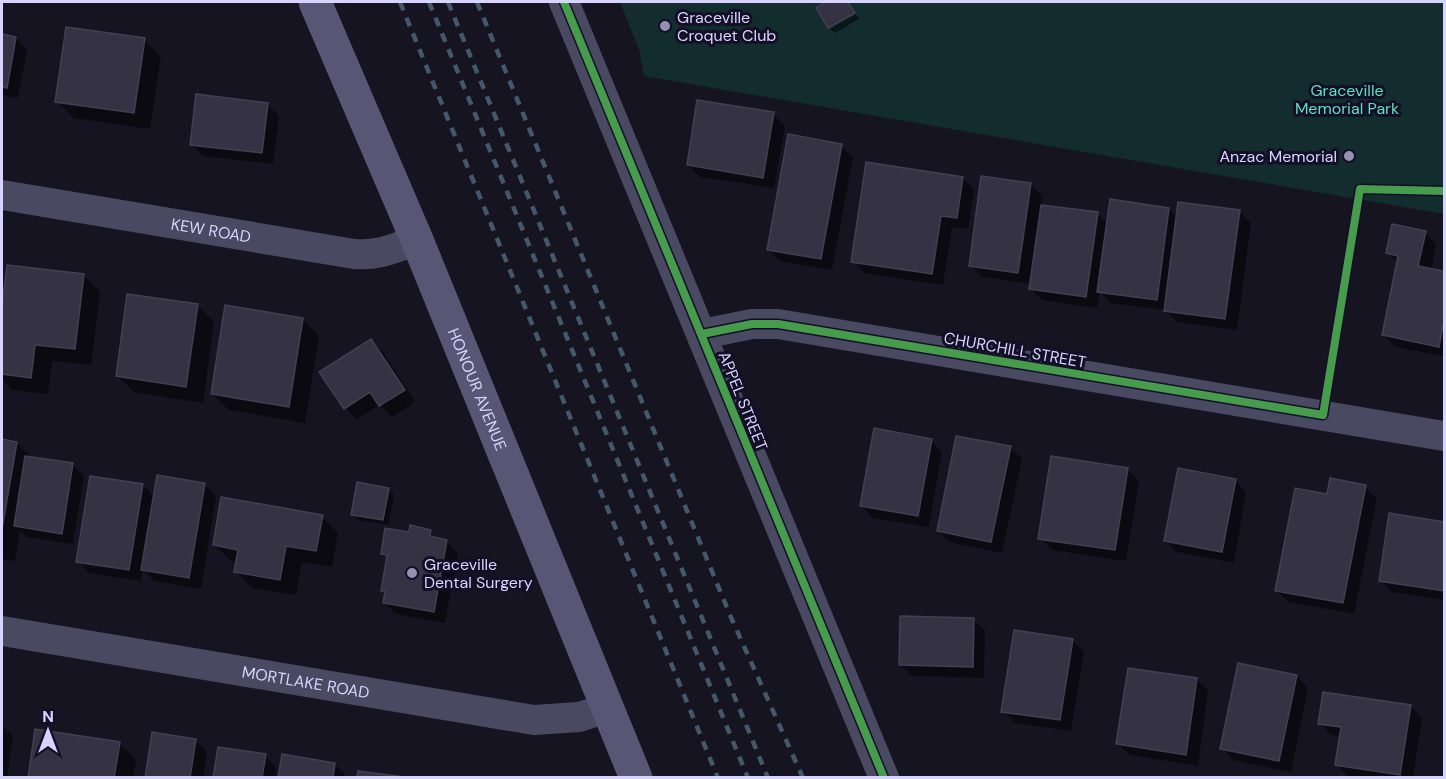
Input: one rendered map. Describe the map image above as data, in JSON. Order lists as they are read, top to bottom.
{
  "streets": {
    "main road": ["HONOUR AVENUE"],
    "street": [
      "KEW ROAD",
      "CHURCHILL STREET",
      "APPEL STREET",
      "MORTLAKE ROAD"
    ]
  },
  "crossings": [
    ["KEW ROAD", "HONOUR AVENUE"],
    ["CHURCHILL STREET", "APPEL STREET"],
    ["HONOUR AVENUE", "MORTLAKE ROAD"]
  ],
  "parks": ["Graceville Memorial Park"],
  "places": ["Graceville Croquet Club", "Anzac Memorial", "Graceville Dental Surgery"],
  "north": "top"
}
